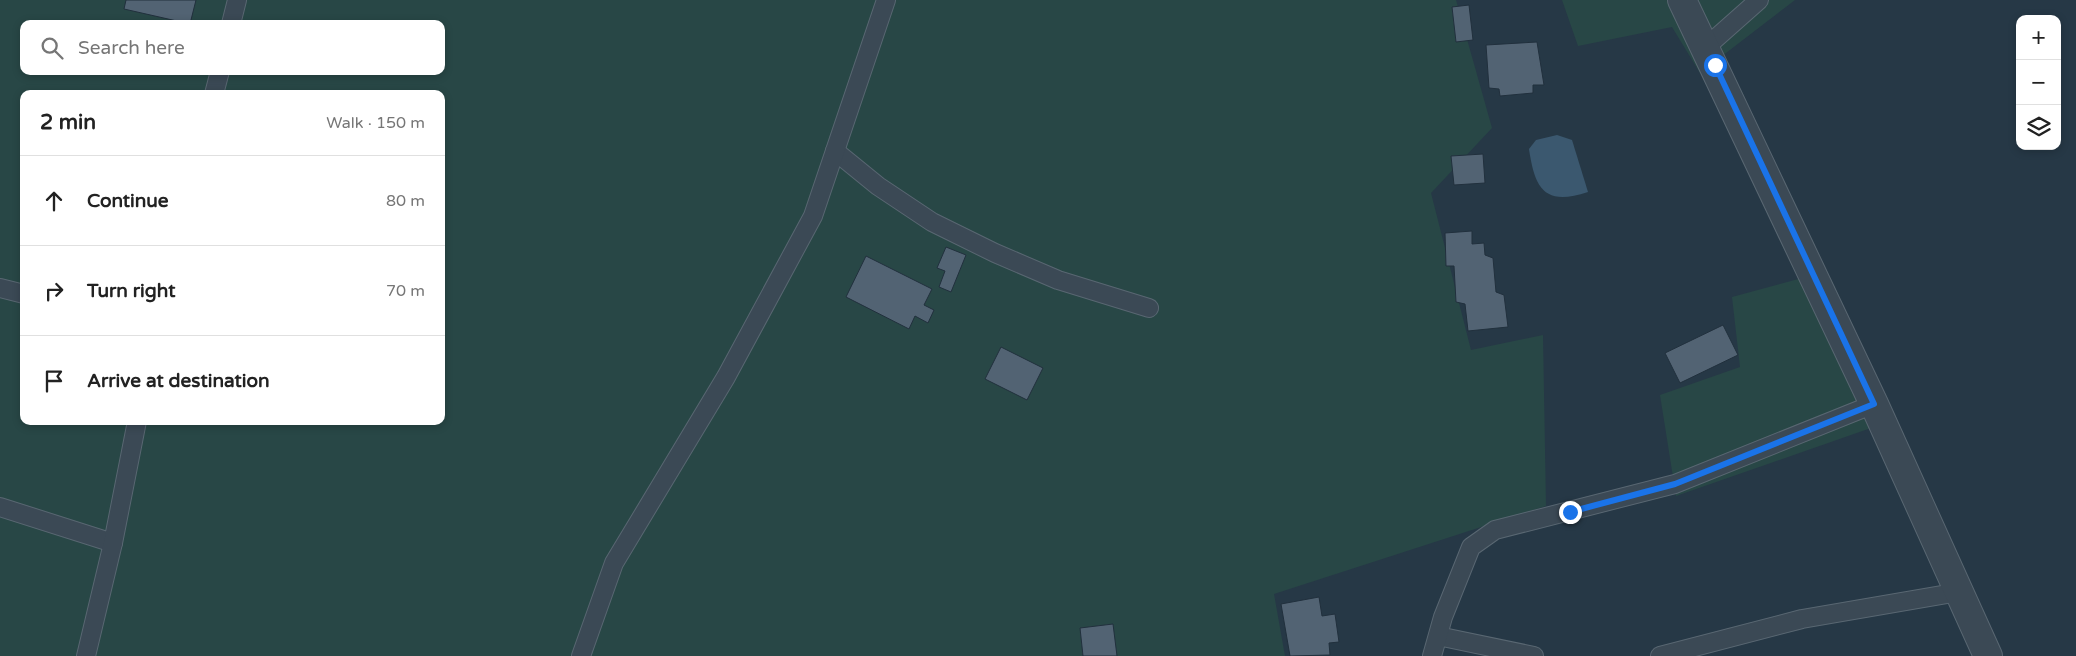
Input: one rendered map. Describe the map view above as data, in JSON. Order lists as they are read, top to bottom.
{
  "page": {
    "map_buttons": ["+", "−"],
    "search": "Search here",
    "heading": ["2 min", "Walk · 150 m"],
    "list": [
      ["Continue", "80 m"],
      ["Turn right", "70 m"],
      "Arrive at destination"
    ]
  }
}
